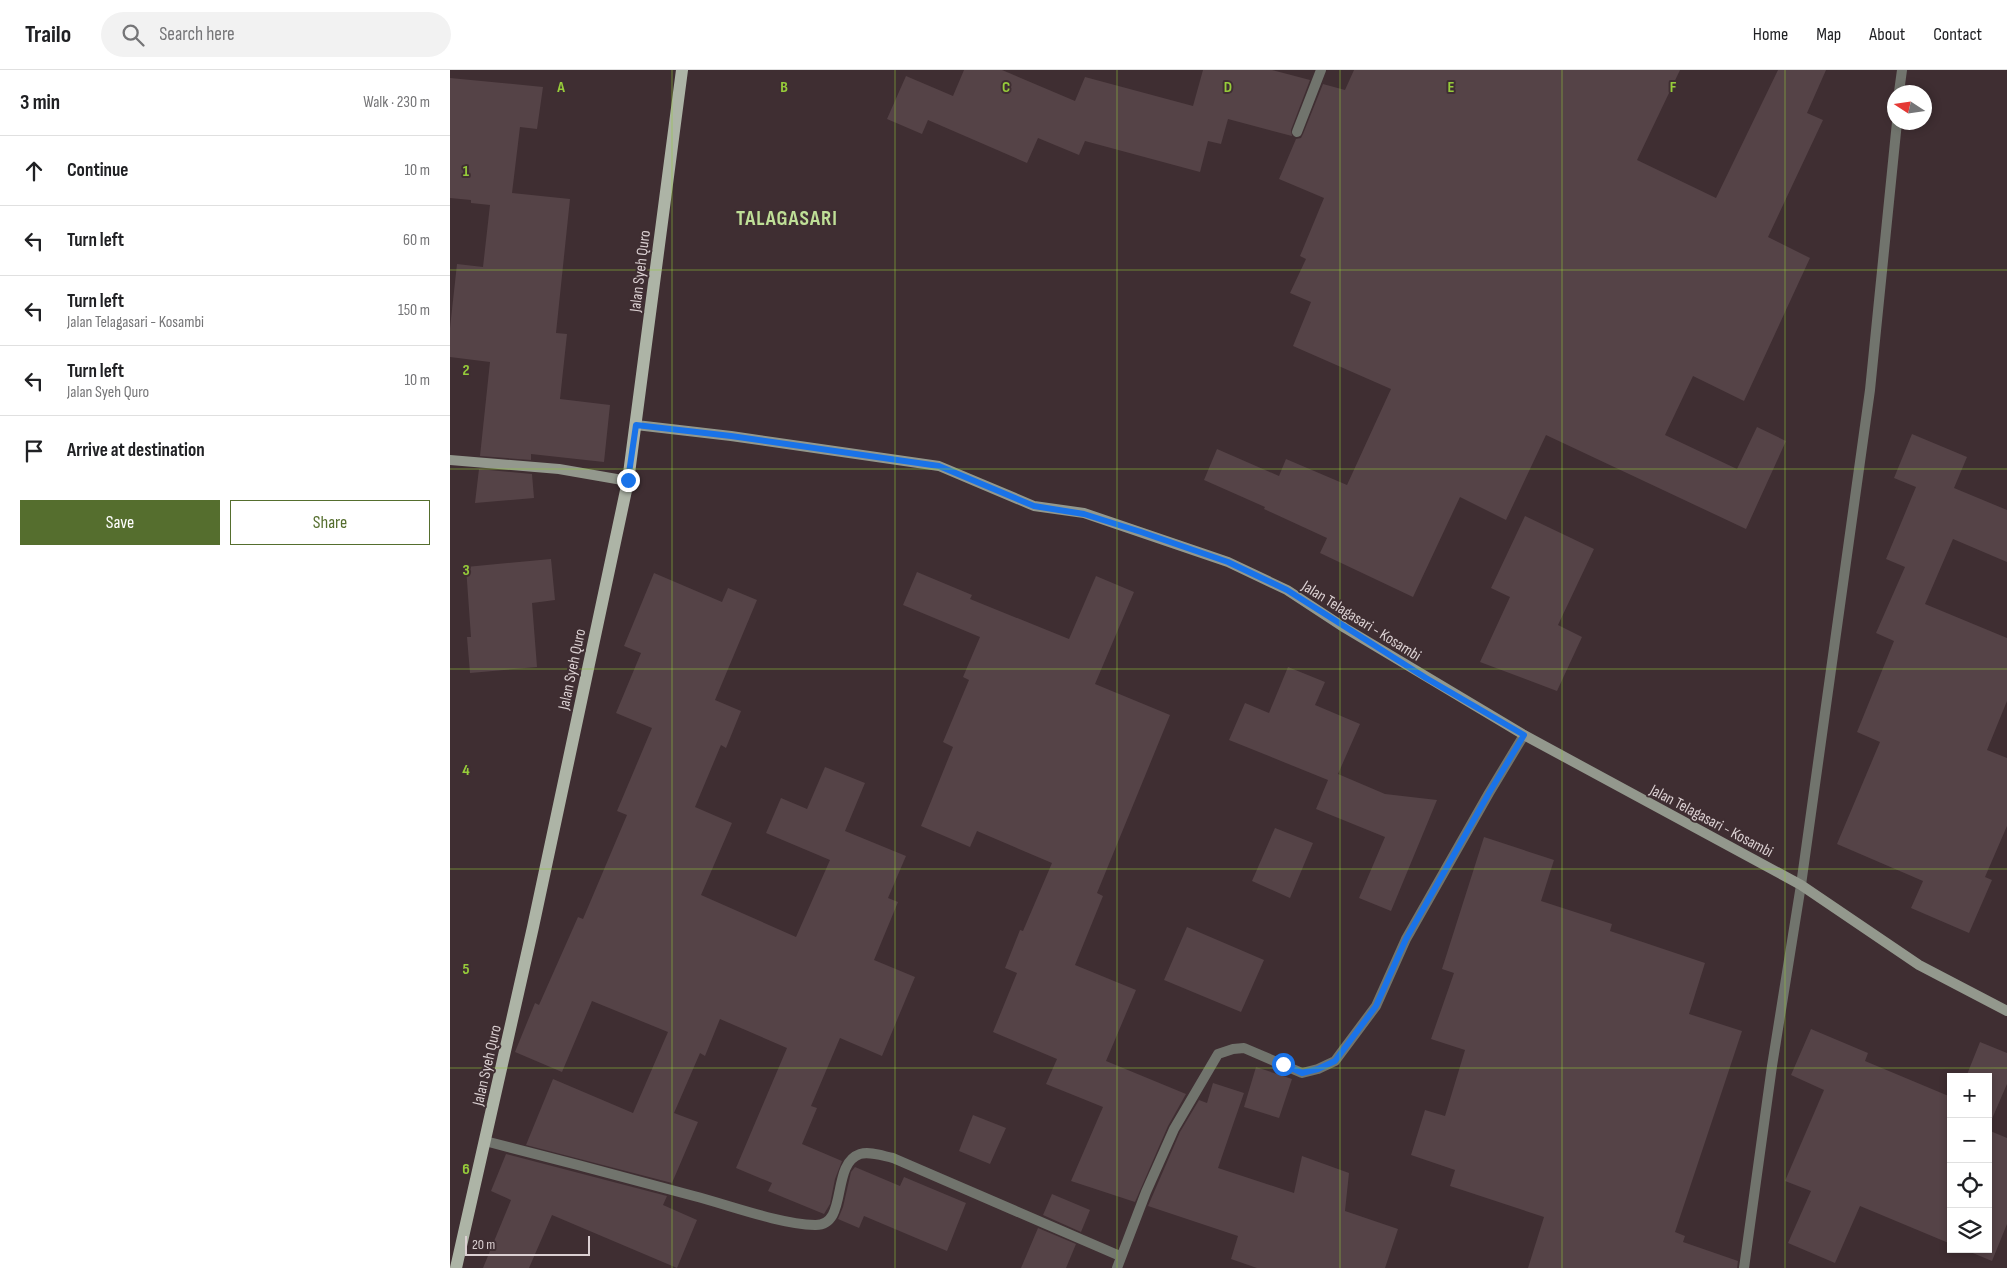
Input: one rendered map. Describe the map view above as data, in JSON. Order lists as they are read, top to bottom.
{
  "streets": {
    "main road": ["Jalan Syeh Quro", "Jalan Telagasari - Kosambi"]
  },
  "crossings": [
    ["Jalan Syeh Quro", "Jalan Telagasari - Kosambi"]
  ],
  "districts": ["TALAGASARI"],
  "scale_bar": "20 m",
  "north": "left",
  "page": {
    "header": "Trailo",
    "search": "Search here",
    "nav": [
      "Home",
      "Map",
      "About",
      "Contact"
    ],
    "heading": ["3 min", "Walk · 230 m"],
    "list": [
      ["Continue", "10 m"],
      ["Turn left", "60 m"],
      ["Turn left", "Jalan Telagasari - Kosambi", "150 m"],
      ["Turn left", "Jalan Syeh Quro", "10 m"],
      "Arrive at destination"
    ],
    "buttons": ["Save", "Share"],
    "map_buttons": ["+", "−"],
    "scale": "20 m"
  },
  "grid": {
    "columns": [
      "A",
      "B",
      "C",
      "D",
      "E",
      "F"
    ],
    "rows": [
      "1",
      "2",
      "3",
      "4",
      "5",
      "6"
    ]
  }
}
